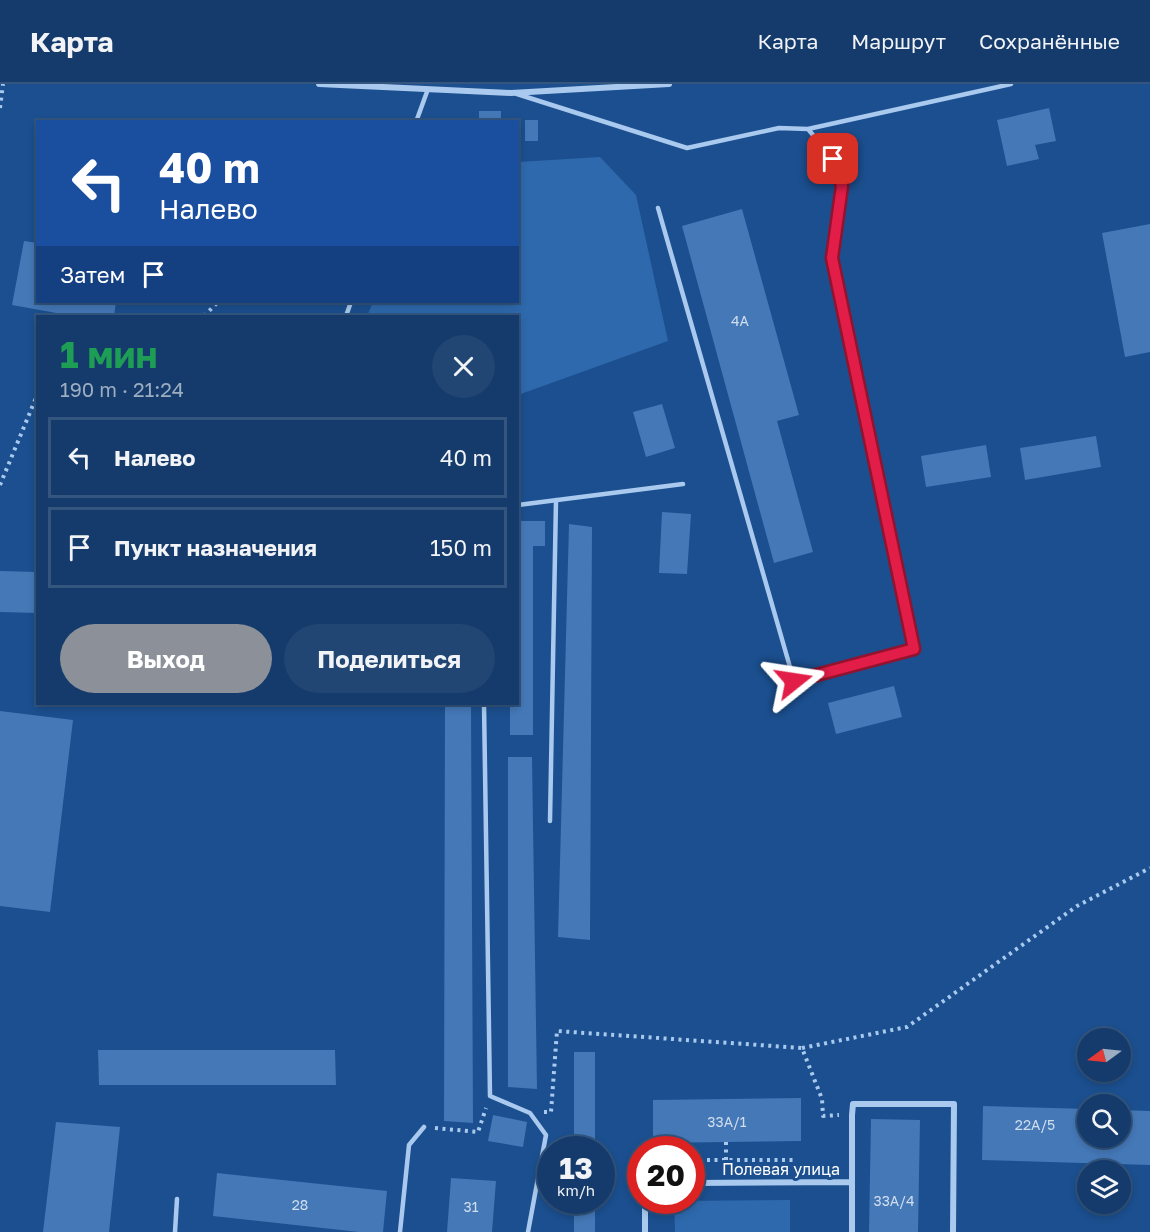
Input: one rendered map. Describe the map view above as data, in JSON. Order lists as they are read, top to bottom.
{
  "streets": {
    "street": ["Полевая улица"]
  },
  "house_numbers": [
    "4А",
    "33А/1",
    "22А/5",
    "33А/4",
    "28",
    "31"
  ],
  "north": "left",
  "page": {
    "header": "Карта",
    "nav": ["Карта", "Маршрут", "Сохранённые"],
    "turn": ["40 m", "Налево"],
    "then": "Затем",
    "heading": ["1 мин", "190 m · 21:24"],
    "list": [
      {
        "name": "Налево",
        "value": "40 m"
      },
      {
        "name": "Пункт назначения",
        "value": "150 m"
      }
    ],
    "buttons": ["Выход", "Поделиться"],
    "speed": "13 km/h",
    "limit": "20"
  }
}
